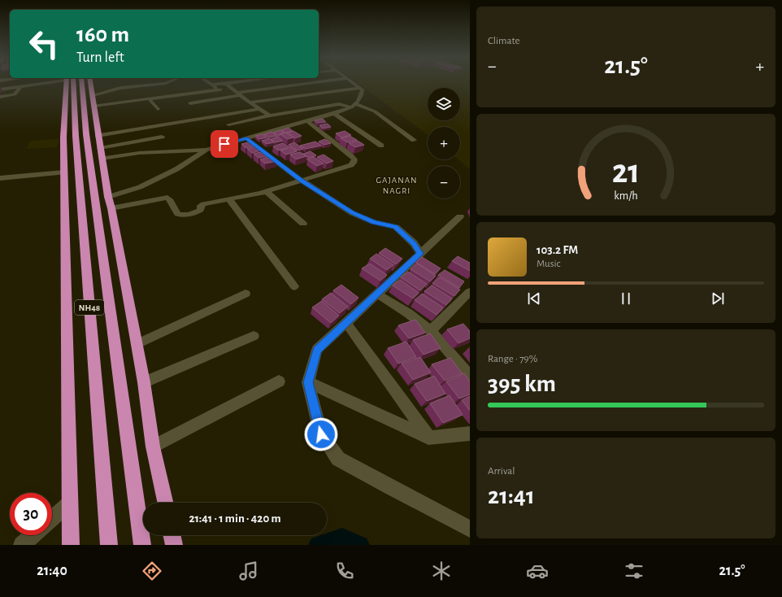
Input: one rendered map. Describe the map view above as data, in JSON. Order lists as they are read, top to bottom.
{
  "streets": {
    "highway": ["NH48"]
  },
  "districts": ["GAJANAN NAGRI"],
  "page": {
    "tile": [
      "Climate",
      ["Range · 79%", "395 km"],
      ["Arrival", "21:41"]
    ],
    "turn": ["160 m", "Turn left"],
    "heat": ["−", "21.5°", "+"],
    "map_buttons": ["+", "−"],
    "song": ["103.2 FM", "Music"],
    "limit": "30",
    "trip": "21:41 · 1 min · 420 m",
    "tabs": ["21:40", "21.5°"],
    "gauge": ["21", "km/h"]
  }
}
